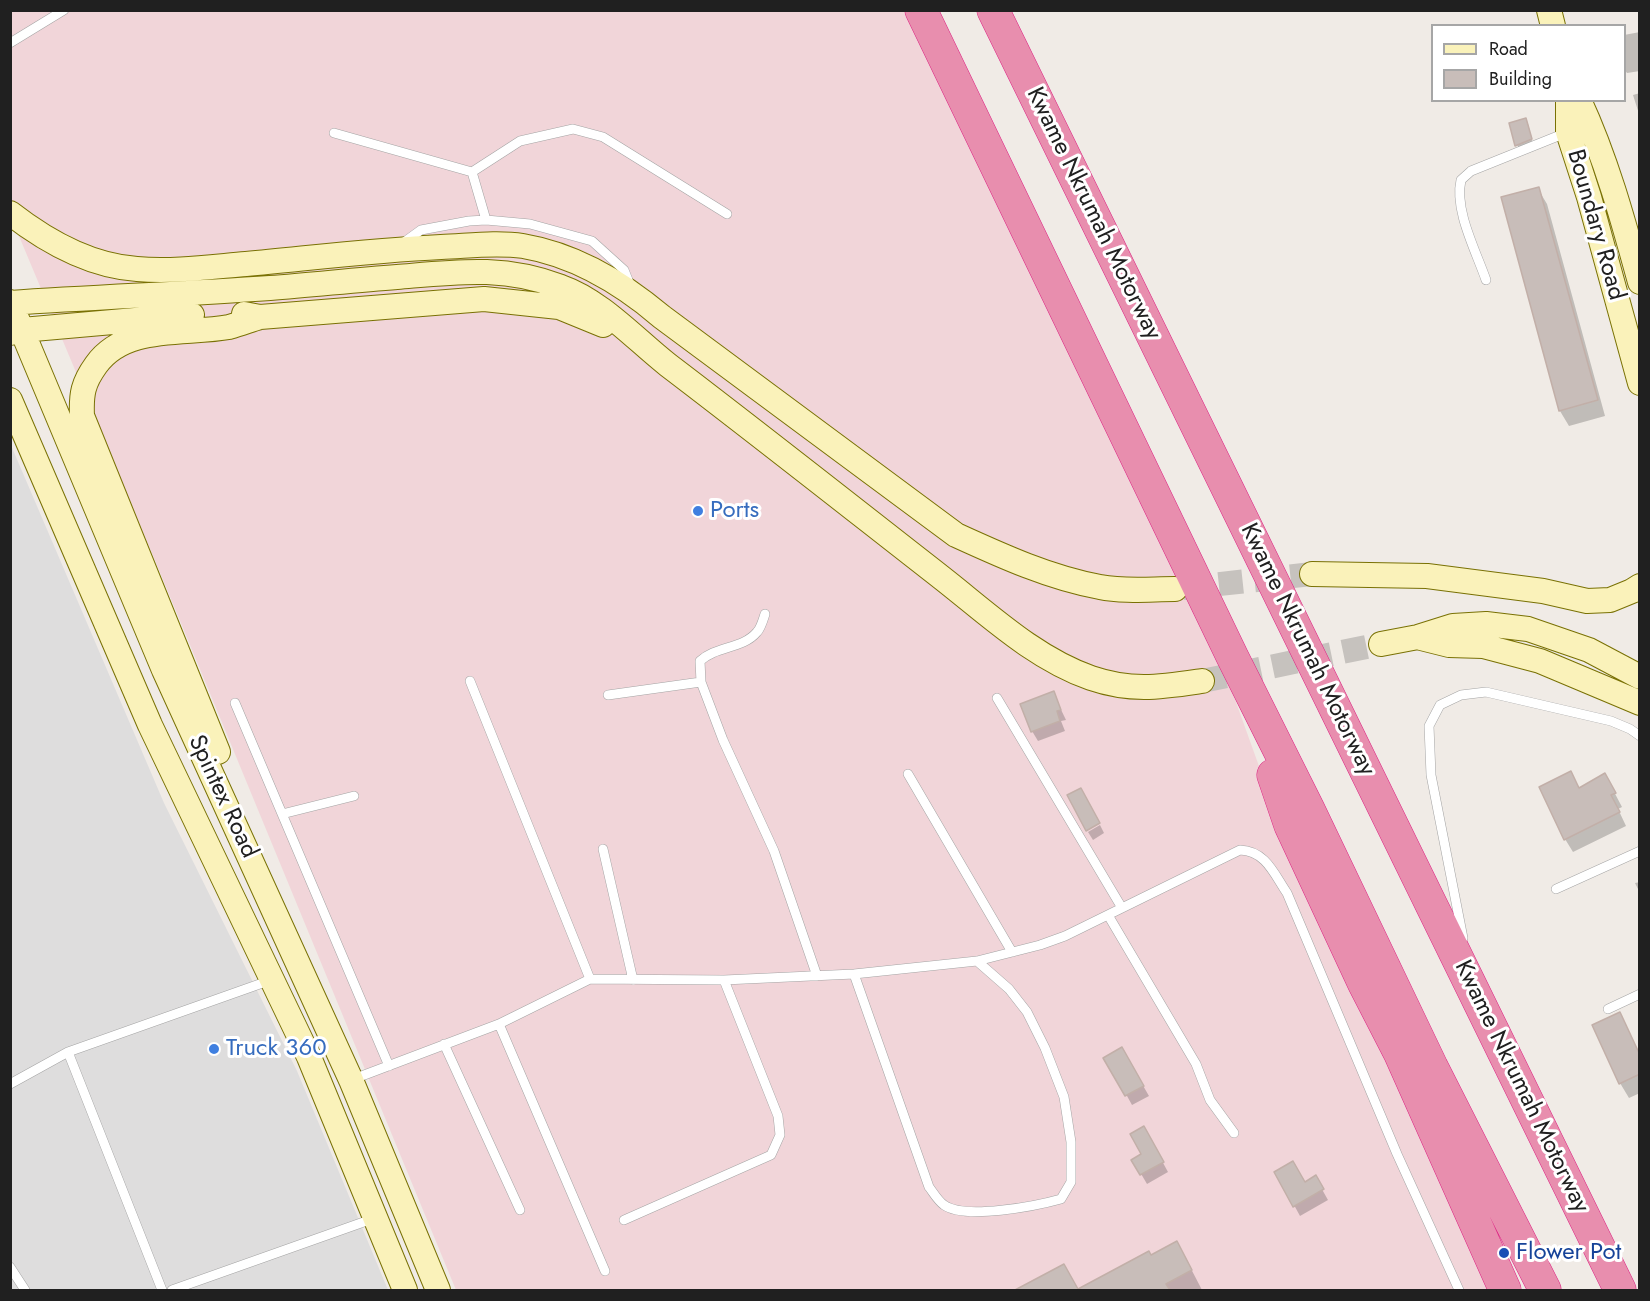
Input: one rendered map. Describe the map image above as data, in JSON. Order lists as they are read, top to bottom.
{
  "streets": {
    "highway": ["Kwame Nkrumah Motorway"],
    "main road": ["Boundary Road", "Spintex Road"]
  },
  "places": ["Ports", "Truck 360", "Flower Pot"],
  "legend": ["Road", "Building"]
}
